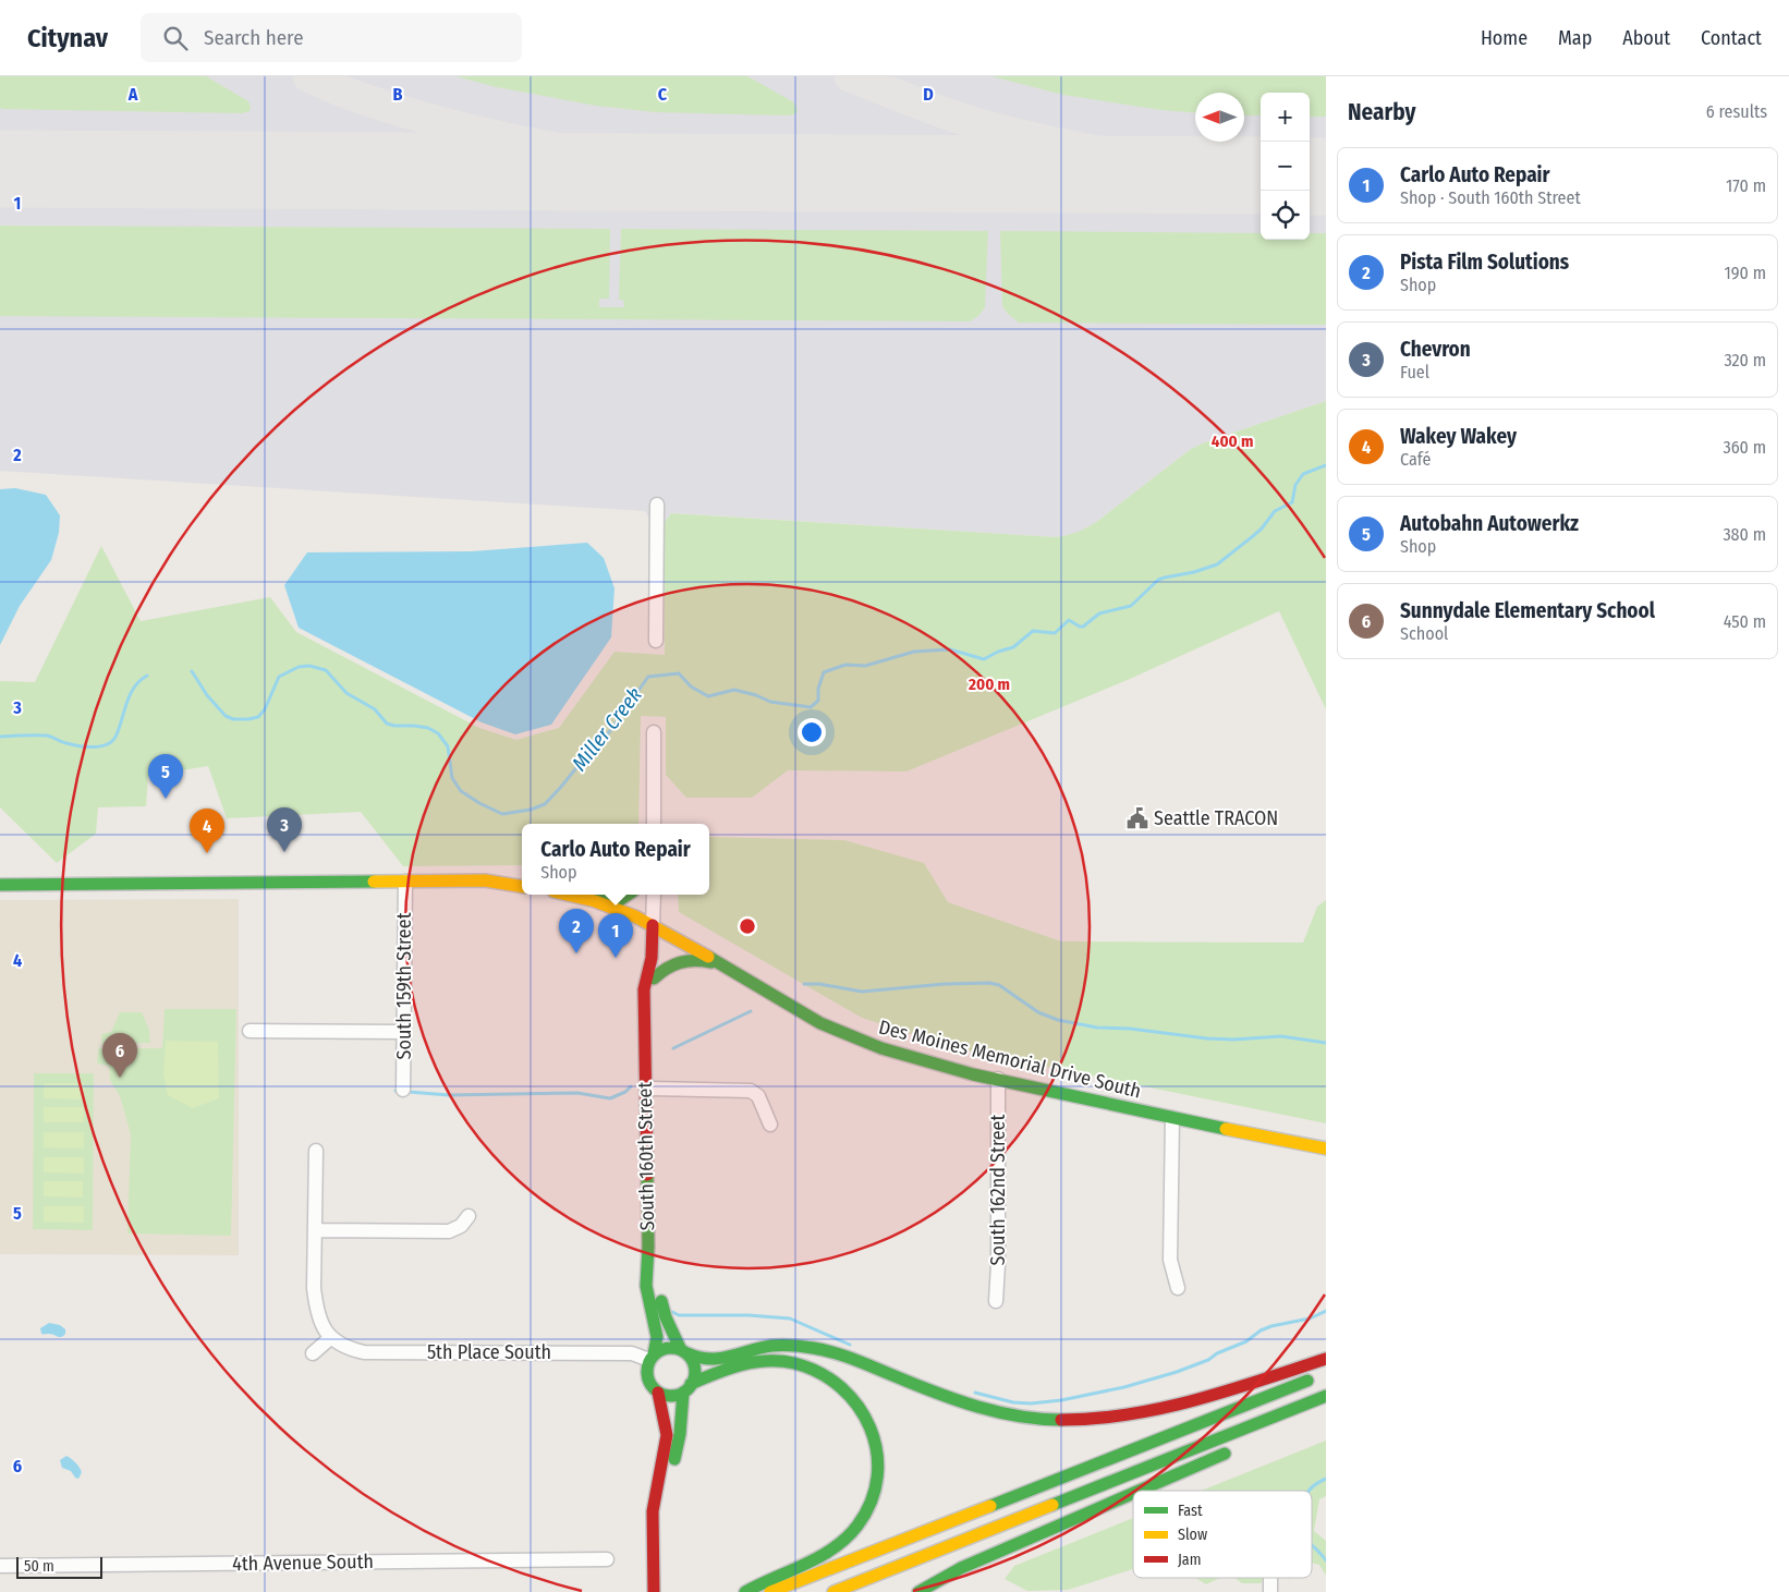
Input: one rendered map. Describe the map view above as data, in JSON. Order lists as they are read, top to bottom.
{
  "streets": {
    "main road": ["Des Moines Memorial Drive South", "South 160th Street"],
    "street": [
      "South 159th Street",
      "South 162nd Street",
      "5th Place South",
      "4th Avenue South"
    ]
  },
  "crossings": [
    ["Des Moines Memorial Drive South", "South 160th Street"],
    ["Des Moines Memorial Drive South", "South 162nd Street"],
    ["South 160th Street", "5th Place South"]
  ],
  "water": ["Miller Creek"],
  "places": {
    "public building": ["Seattle TRACON"]
  },
  "legend": ["Fast", "Slow", "Jam"],
  "scale_bar": "50 m",
  "north": "left",
  "page": {
    "header": "Citynav",
    "search": "Search here",
    "nav": [
      "Home",
      "Map",
      "About",
      "Contact"
    ],
    "heading": ["Nearby", "6 results"],
    "map_buttons": ["+", "−"],
    "list": [
      {
        "mark": "1",
        "name": "Carlo Auto Repair",
        "note": "Shop · South 160th Street",
        "value": "170 m"
      },
      {
        "mark": "2",
        "name": "Pista Film Solutions",
        "note": "Shop",
        "value": "190 m"
      },
      {
        "mark": "3",
        "name": "Chevron",
        "note": "Fuel",
        "value": "320 m"
      },
      {
        "mark": "4",
        "name": "Wakey Wakey",
        "note": "Café",
        "value": "360 m"
      },
      {
        "mark": "5",
        "name": "Autobahn Autowerkz",
        "note": "Shop",
        "value": "380 m"
      },
      {
        "mark": "6",
        "name": "Sunnydale Elementary School",
        "note": "School",
        "value": "450 m"
      }
    ],
    "pins": [
      "5",
      "3",
      "4",
      "2",
      "1",
      "6"
    ],
    "popup": ["Carlo Auto Repair", "Shop"],
    "scale": "50 m"
  },
  "grid": {
    "columns": [
      "A",
      "B",
      "C",
      "D"
    ],
    "rows": [
      "1",
      "2",
      "3",
      "4",
      "5",
      "6"
    ]
  },
  "rings": ["400 m", "200 m"]
}
